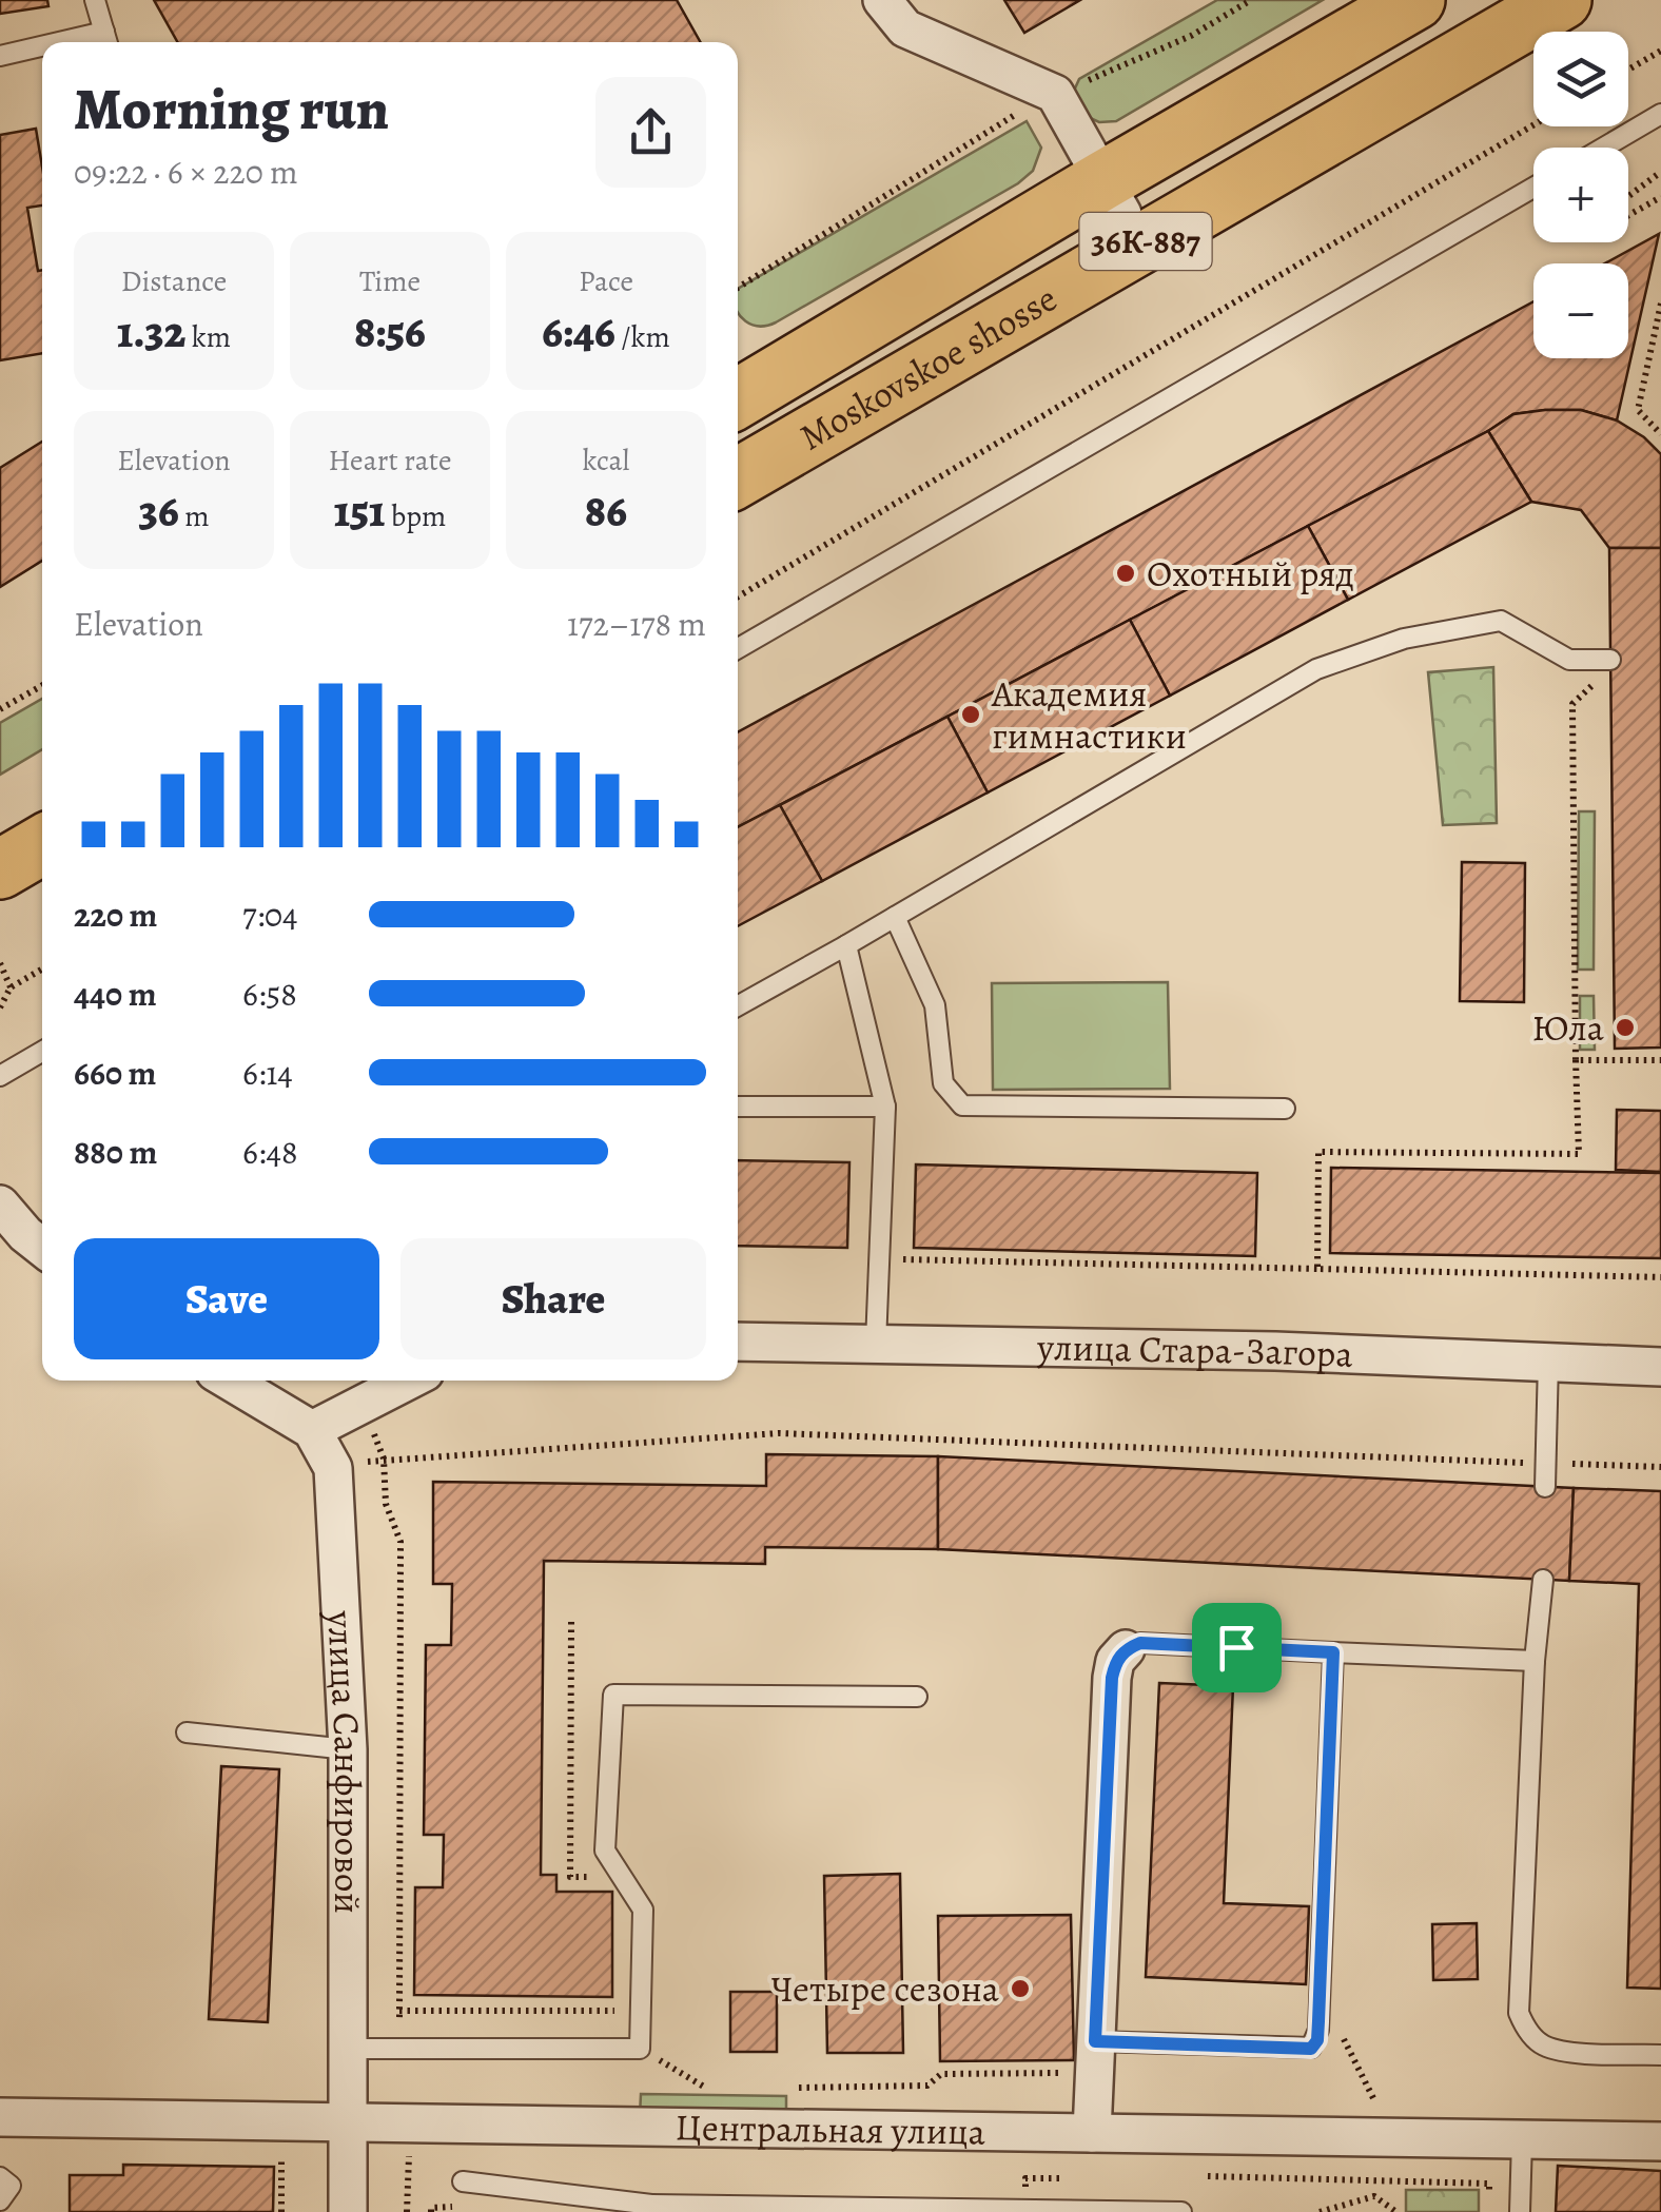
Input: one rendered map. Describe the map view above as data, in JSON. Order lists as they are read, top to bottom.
{
  "streets": {
    "main road": ["36К-887", "Moskovskoe shosse"],
    "street": ["улица Стара-Загора", "улица Санфировой", "Центральная улица"]
  },
  "crossings": [
    ["улица Санфировой", "Центральная улица"]
  ],
  "places": [
    "Охотный ряд",
    "Академия гимнастики",
    "Юла",
    "Четыре сезона"
  ],
  "page": {
    "map_buttons": ["+", "−"],
    "heading": ["Morning run", "09:22 · 6 × 220 m"],
    "stats": [
      ["Distance", "1.32 km"],
      ["Time", "8:56"],
      ["Pace", "6:46 /km"],
      ["Elevation", "36 m"],
      ["Heart rate", "151 bpm"],
      ["kcal", "86"]
    ],
    "chart": ["Elevation", "172–178 m"],
    "list": [
      {
        "name": "220 m",
        "note": "7:04"
      },
      {
        "name": "440 m",
        "note": "6:58"
      },
      {
        "name": "660 m",
        "note": "6:14"
      },
      {
        "name": "880 m",
        "note": "6:48"
      }
    ],
    "buttons": ["Save", "Share"]
  }
}
